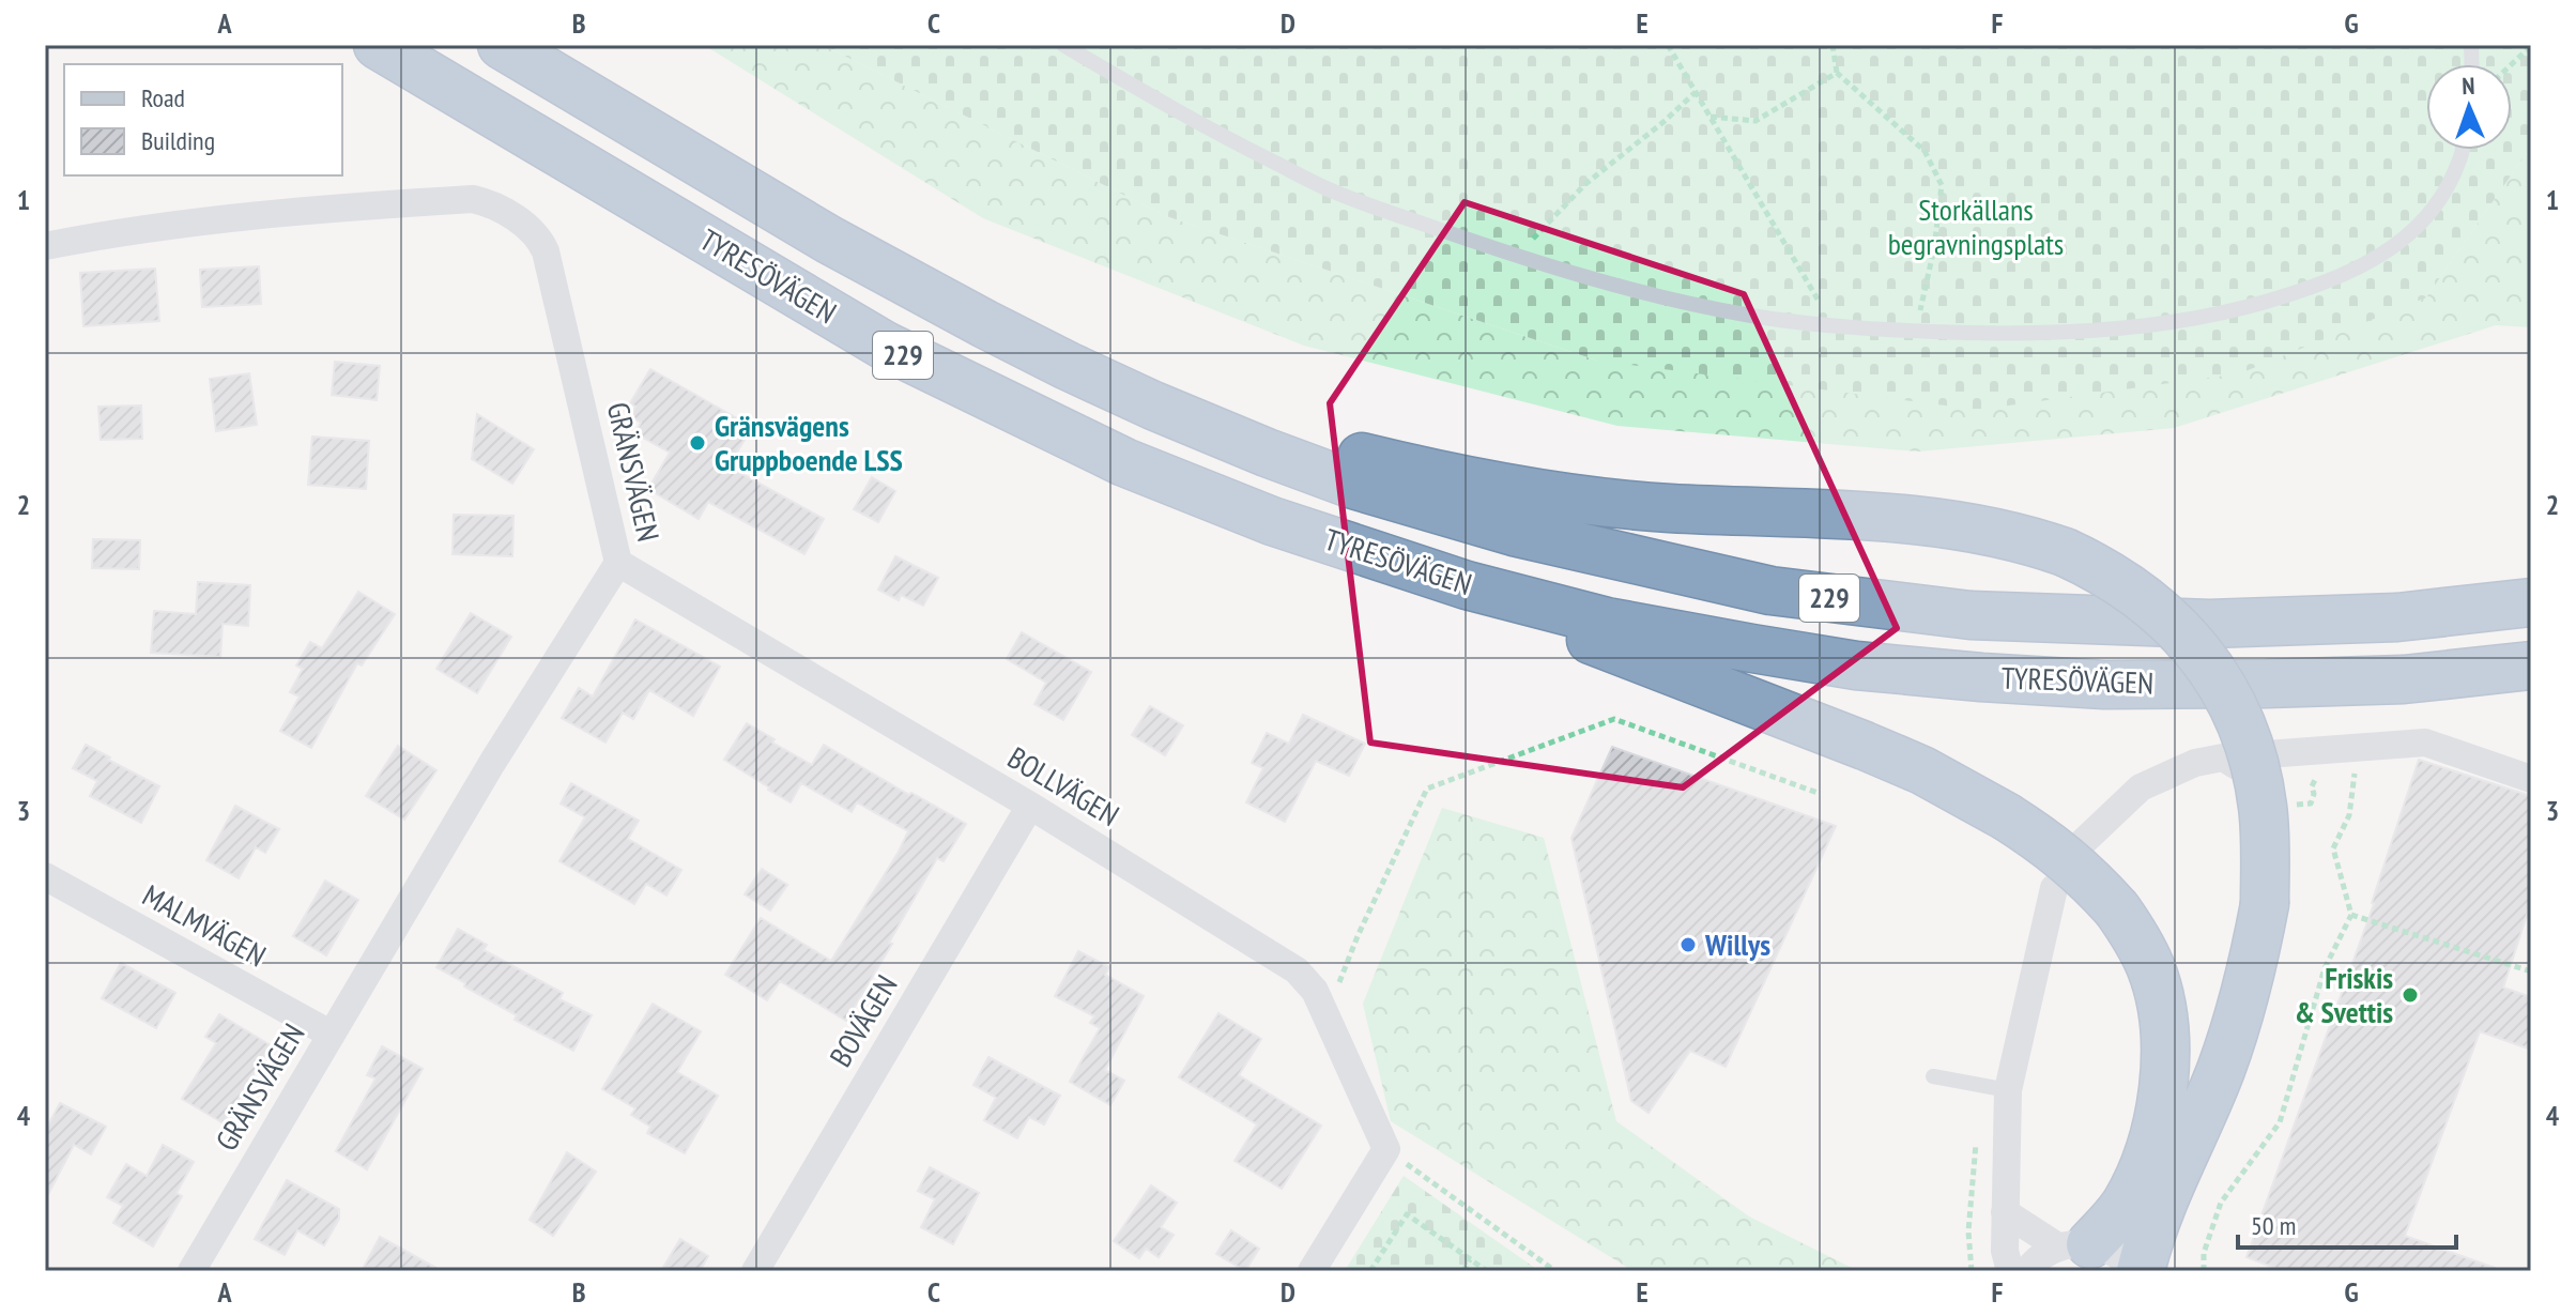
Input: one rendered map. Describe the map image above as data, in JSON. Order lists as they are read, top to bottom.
{
  "streets": {
    "highway": ["TYRESÖVÄGEN", "229"],
    "street": [
      "GRÄNSVÄGEN",
      "BOLLVÄGEN",
      "MALMVÄGEN",
      "BOVÄGEN"
    ]
  },
  "crossings": [
    ["GRÄNSVÄGEN", "BOLLVÄGEN"],
    ["GRÄNSVÄGEN", "MALMVÄGEN"],
    ["BOLLVÄGEN", "BOVÄGEN"]
  ],
  "parks": ["Storkällans begravningsplats"],
  "places": ["Gränsvägens Gruppboende LSS", "Willys", "Friskis & Svettis"],
  "legend": ["Road", "Building"],
  "scale_bar": "50 m",
  "north": "top",
  "grid": {
    "columns": [
      "A",
      "B",
      "C",
      "D",
      "E",
      "F",
      "G"
    ],
    "rows": [
      "1",
      "2",
      "3",
      "4"
    ]
  }
}
